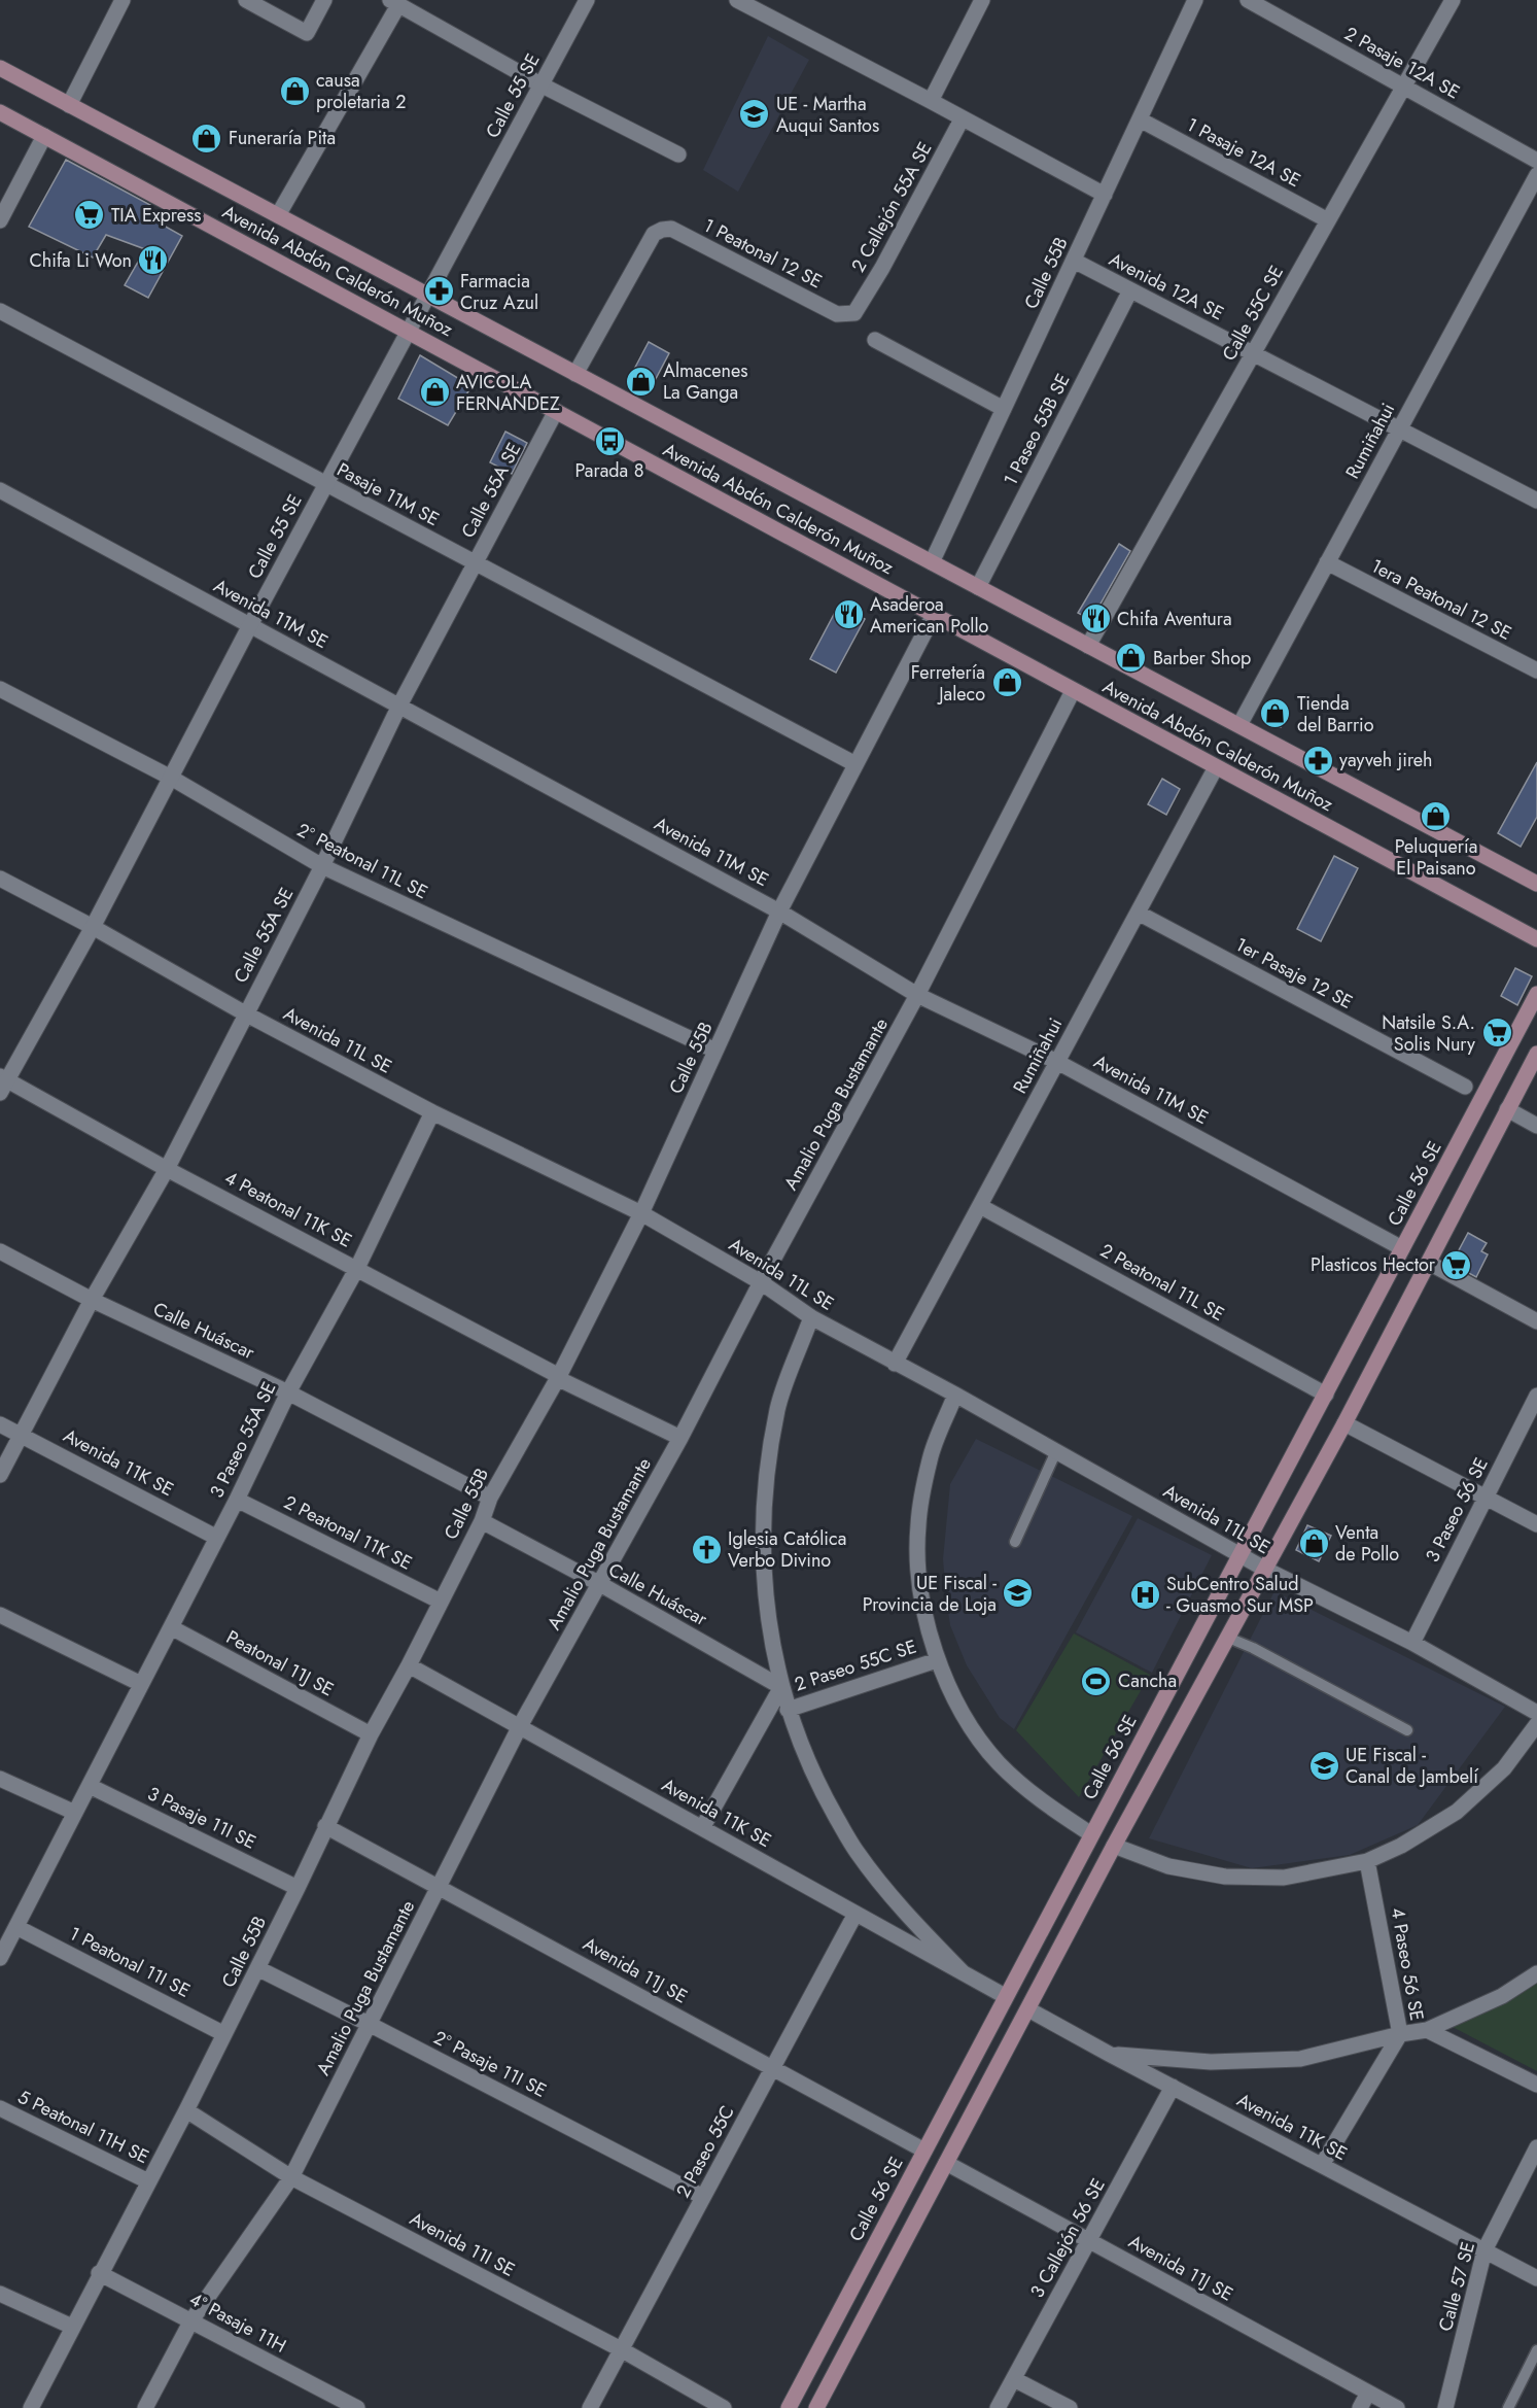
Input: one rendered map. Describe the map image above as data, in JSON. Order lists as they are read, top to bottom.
{
  "streets": {
    "main road": ["Avenida Abdón Calderón Muñoz", "Calle 56 SE"],
    "street": [
      "2 Pasaje 12A SE",
      "Calle 55 SE",
      "1 Pasaje 12A SE",
      "2 Callejón 55A SE",
      "1 Peatonal 12 SE",
      "Calle 55B",
      "Avenida 12A SE",
      "Calle 55C SE",
      "1 Paseo 55B SE",
      "Rumiñahui",
      "Calle 55A SE",
      "Pasaje 11M SE",
      "1era Peatonal 12 SE",
      "Avenida 11M SE",
      "2° Peatonal 11L SE",
      "1er Pasaje 12 SE",
      "Avenida 11L SE",
      "Amalio Puga Bustamante",
      "4 Peatonal 11K SE",
      "2 Peatonal 11L SE",
      "Calle Huáscar",
      "3 Paseo 55A SE",
      "Avenida 11K SE",
      "3 Paseo 56 SE",
      "2 Peatonal 11K SE",
      "Peatonal 11J SE",
      "2 Paseo 55C SE",
      "3 Pasaje 11I SE",
      "1 Peatonal 11I SE",
      "4 Paseo 56 SE",
      "Avenida 11J SE",
      "2° Pasaje 11I SE",
      "5 Peatonal 11H SE",
      "2 Paseo 55C",
      "3 Callejón 56 SE",
      "Avenida 11I SE",
      "Calle 57 SE",
      "4° Pasaje 11H"
    ]
  },
  "crossings": [
    ["2 Pasaje 12A SE", "Calle 55C SE"],
    ["Calle 55 SE", "Avenida Abdón Calderón Muñoz"],
    ["Calle 55 SE", "Pasaje 11M SE"],
    ["Calle 55 SE", "Avenida 11M SE"],
    ["Calle 55 SE", "2° Peatonal 11L SE"],
    ["Calle 55 SE", "Avenida 11L SE"],
    ["Calle 55 SE", "4 Peatonal 11K SE"],
    ["1 Pasaje 12A SE", "Calle 55B"],
    ["1 Pasaje 12A SE", "Calle 55C SE"],
    ["2 Callejón 55A SE", "1 Peatonal 12 SE"],
    ["1 Peatonal 12 SE", "Avenida Abdón Calderón Muñoz"],
    ["Avenida Abdón Calderón Muñoz", "Calle 55B"],
    ["Avenida Abdón Calderón Muñoz", "Calle 55C SE"],
    ["Avenida Abdón Calderón Muñoz", "1 Paseo 55B SE"],
    ["Avenida Abdón Calderón Muñoz", "Rumiñahui"],
    ["Avenida Abdón Calderón Muñoz", "Calle 55A SE"],
    ["Avenida Abdón Calderón Muñoz", "Amalio Puga Bustamante"],
    ["Calle 55B", "Avenida 12A SE"],
    ["Calle 55B", "Pasaje 11M SE"],
    ["Calle 55B", "Avenida 11M SE"],
    ["Calle 55B", "2° Peatonal 11L SE"],
    ["Calle 55B", "Avenida 11L SE"],
    ["Calle 55B", "4 Peatonal 11K SE"],
    ["Calle 55B", "Calle Huáscar"],
    ["Calle 55B", "Avenida 11K SE"],
    ["Calle 55B", "2 Peatonal 11K SE"],
    ["Calle 55B", "Peatonal 11J SE"],
    ["Calle 55B", "3 Pasaje 11I SE"],
    ["Calle 55B", "1 Peatonal 11I SE"],
    ["Calle 55B", "Avenida 11J SE"],
    ["Calle 55B", "2° Pasaje 11I SE"],
    ["Calle 55B", "5 Peatonal 11H SE"],
    ["Calle 55B", "Avenida 11I SE"],
    ["Calle 55B", "4° Pasaje 11H"],
    ["Avenida 12A SE", "Calle 55C SE"],
    ["Avenida 12A SE", "1 Paseo 55B SE"],
    ["Avenida 12A SE", "Rumiñahui"],
    ["Rumiñahui", "1era Peatonal 12 SE"],
    ["Rumiñahui", "Avenida 11M SE"],
    ["Rumiñahui", "1er Pasaje 12 SE"],
    ["Rumiñahui", "Avenida 11L SE"],
    ["Rumiñahui", "2 Peatonal 11L SE"],
    ["Calle 55A SE", "Pasaje 11M SE"],
    ["Calle 55A SE", "Avenida 11M SE"],
    ["Calle 55A SE", "2° Peatonal 11L SE"],
    ["Calle 55A SE", "Avenida 11L SE"],
    ["Calle 55A SE", "4 Peatonal 11K SE"],
    ["Calle 55A SE", "Calle Huáscar"],
    ["Calle 55A SE", "Avenida 11K SE"],
    ["Avenida 11M SE", "Amalio Puga Bustamante"],
    ["Avenida 11M SE", "Calle 56 SE"],
    ["Avenida 11L SE", "Amalio Puga Bustamante"],
    ["Avenida 11L SE", "Calle 56 SE"],
    ["Avenida 11L SE", "3 Paseo 55A SE"],
    ["Avenida 11L SE", "3 Paseo 56 SE"],
    ["Amalio Puga Bustamante", "4 Peatonal 11K SE"],
    ["Amalio Puga Bustamante", "Calle Huáscar"],
    ["Amalio Puga Bustamante", "Avenida 11K SE"],
    ["Amalio Puga Bustamante", "Avenida 11J SE"],
    ["Amalio Puga Bustamante", "2° Pasaje 11I SE"],
    ["Amalio Puga Bustamante", "Avenida 11I SE"],
    ["Amalio Puga Bustamante", "4° Pasaje 11H"],
    ["Calle 56 SE", "2 Peatonal 11L SE"],
    ["Calle 56 SE", "Avenida 11K SE"],
    ["Calle 56 SE", "Avenida 11J SE"],
    ["4 Peatonal 11K SE", "3 Paseo 55A SE"],
    ["Calle Huáscar", "3 Paseo 55A SE"],
    ["Calle Huáscar", "2 Paseo 55C SE"],
    ["3 Paseo 55A SE", "Avenida 11K SE"],
    ["3 Paseo 55A SE", "2 Peatonal 11K SE"],
    ["3 Paseo 55A SE", "Peatonal 11J SE"],
    ["3 Paseo 55A SE", "3 Pasaje 11I SE"],
    ["3 Paseo 55A SE", "1 Peatonal 11I SE"],
    ["Avenida 11K SE", "2 Paseo 55C SE"],
    ["Avenida 11K SE", "4 Paseo 56 SE"],
    ["Avenida 11K SE", "2 Paseo 55C"],
    ["Avenida 11K SE", "3 Callejón 56 SE"],
    ["Avenida 11K SE", "Calle 57 SE"],
    ["Avenida 11J SE", "2 Paseo 55C"],
    ["Avenida 11J SE", "3 Callejón 56 SE"],
    ["2° Pasaje 11I SE", "2 Paseo 55C"],
    ["2 Paseo 55C", "Avenida 11I SE"]
  ],
  "places": {
    "shop": [
      "causa proletaria 2",
      "Funeraría Pita",
      "Almacenes La Ganga",
      "AVICOLA FERNANDEZ",
      "Barber Shop",
      "Ferretería Jaleco",
      "Tienda del Barrio",
      "Peluquería El Paisano",
      "Venta de Pollo"
    ],
    "school or university": ["UE - Martha Auqui Santos", "UE Fiscal - Provincia de Loja", "UE Fiscal - Canal de Jambelí"],
    "supermarket": ["TIA Express", "Natsile S.A. Solis Nury", "Plasticos Hector"],
    "restaurant": ["Chifa Li Won", "Asaderoa American Pollo", "Chifa Aventura"],
    "pharmacy": ["Farmacia Cruz Azul", "yayveh jireh"],
    "bus stop": ["Parada 8"],
    "church": ["Iglesia Católica Verbo Divino"],
    "hospital": ["SubCentro Salud - Guasmo Sur MSP"],
    "sports": ["Cancha"]
  }
}
